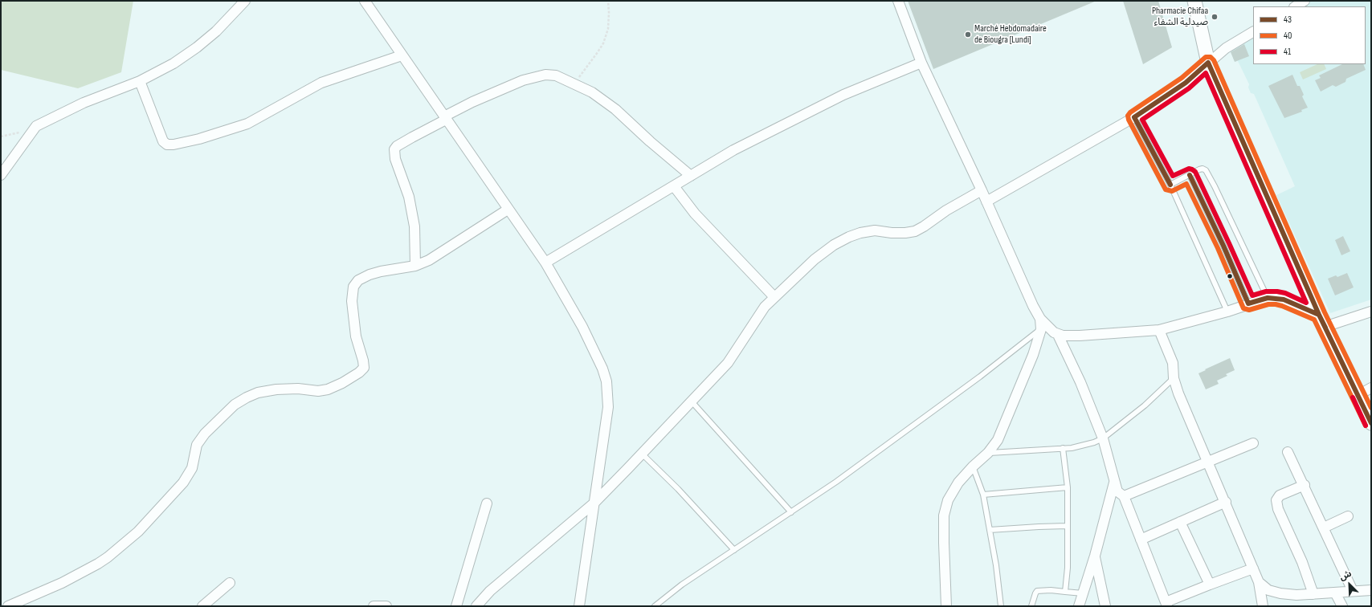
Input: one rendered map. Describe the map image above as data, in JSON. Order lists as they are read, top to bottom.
{
  "places": ["Pharmacie Chifaa صيدلية الشفاء", "Marché Hebdomadaire de Biougra [Lundi]"],
  "lines": ["transit line 40", "transit line 43", "transit line 41"],
  "legend": ["43", "40", "41"],
  "north": "top left"
}
